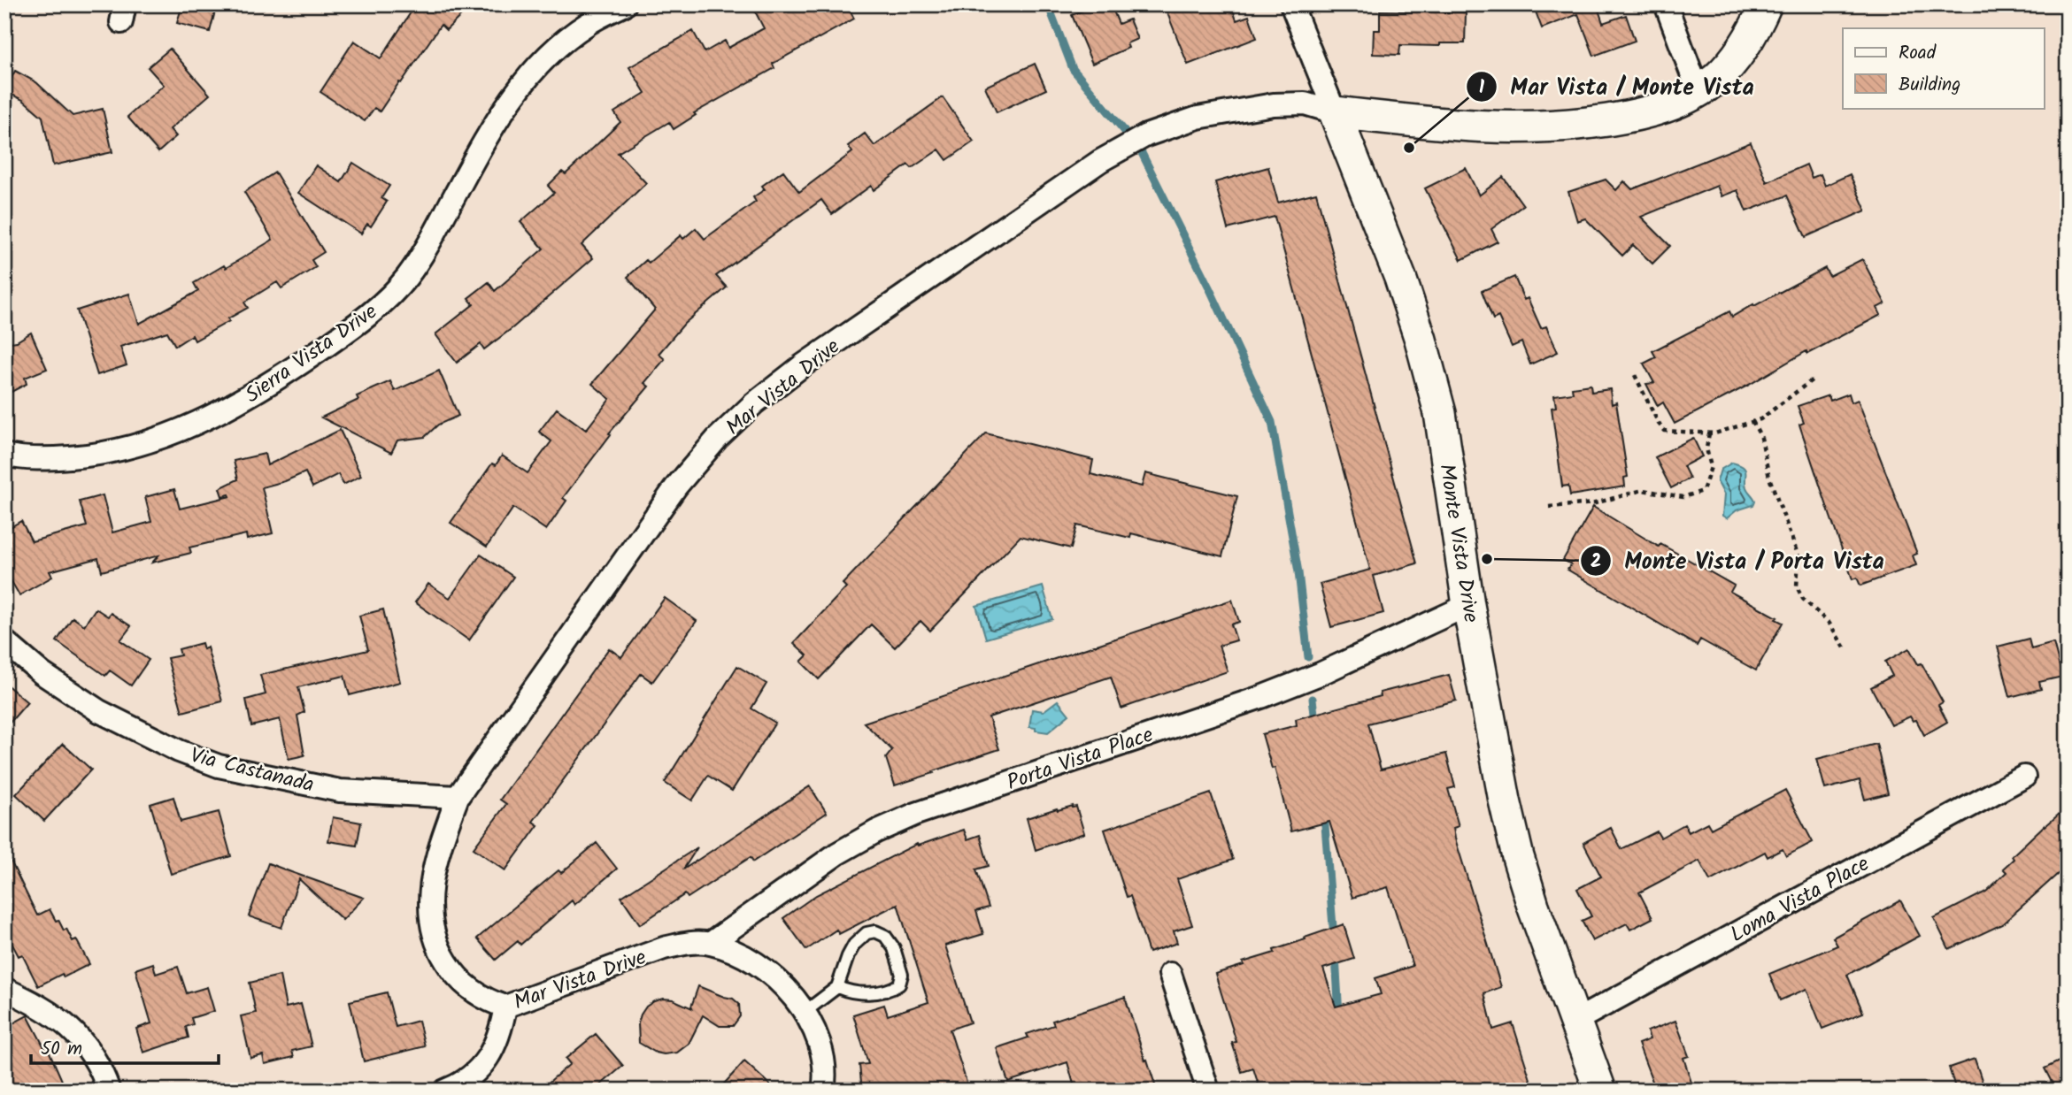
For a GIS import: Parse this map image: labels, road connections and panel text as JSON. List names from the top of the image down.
{
  "streets": {
    "street": [
      "Sierra Vista Drive",
      "Mar Vista Drive",
      "Monte Vista Drive",
      "Porta Vista Place",
      "Via Castanada",
      "Loma Vista Place"
    ]
  },
  "crossings": [
    ["Mar Vista Drive", "Monte Vista Drive"],
    ["Mar Vista Drive", "Porta Vista Place"],
    ["Mar Vista Drive", "Via Castanada"],
    ["Monte Vista Drive", "Porta Vista Place"],
    ["Monte Vista Drive", "Loma Vista Place"]
  ],
  "places": ["Mar Vista / Monte Vista", "Monte Vista / Porta Vista"],
  "legend": ["Road", "Building"],
  "scale_bar": "50 m"
}
